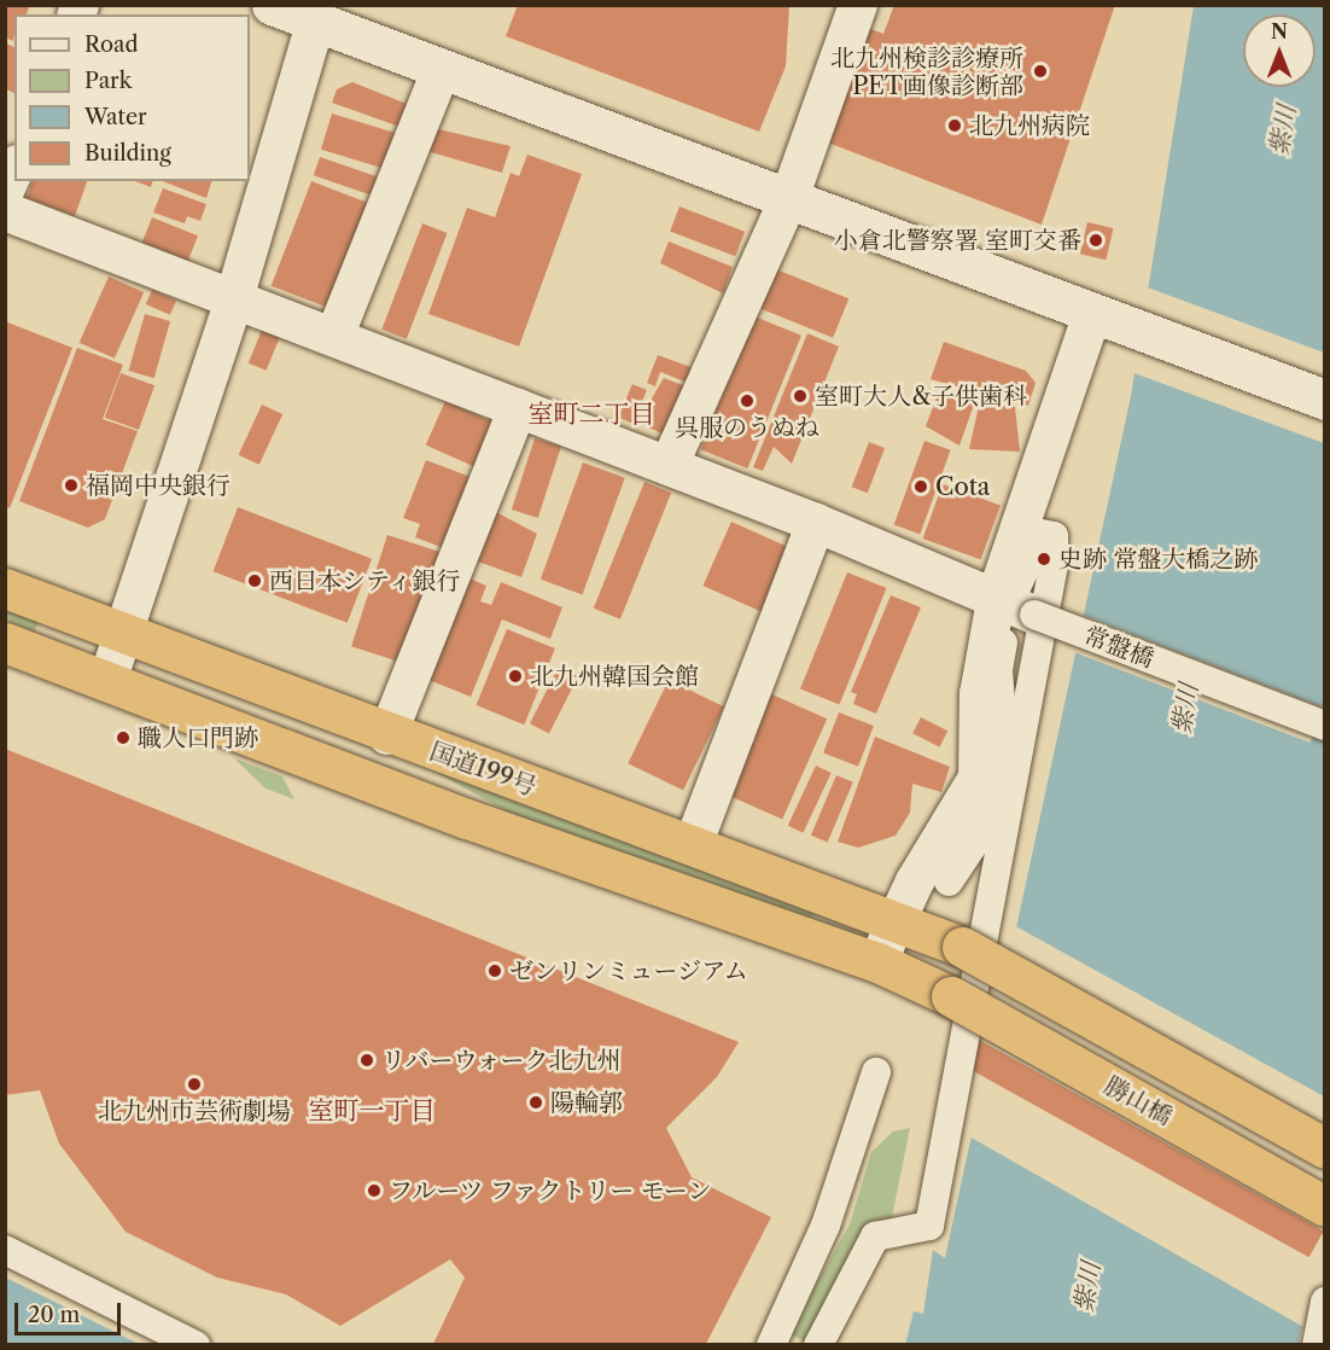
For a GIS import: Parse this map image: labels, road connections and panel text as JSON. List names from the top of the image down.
{
  "streets": {
    "highway": ["国道199号", "勝山橋"],
    "street": ["常盤橋"]
  },
  "districts": ["室町二丁目", "室町一丁目"],
  "water": ["紫川"],
  "places": [
    "北九州検診診療所 PET画像診断部",
    "北九州病院",
    "小倉北警察署 室町交番",
    "室町大人&子供歯科",
    "呉服のうぬね",
    "福岡中央銀行",
    "Cota",
    "史跡 常盤大橋之跡",
    "西日本シティ銀行",
    "北九州韓国会館",
    "職人口門跡",
    "ゼンリンミュージアム",
    "リバーウォーク北九州",
    "北九州市芸術劇場",
    "陽輪郭",
    "フルーツ ファクトリー モーン"
  ],
  "legend": [
    "Road",
    "Park",
    "Water",
    "Building"
  ],
  "scale_bar": "20 m",
  "north": "top"
}
